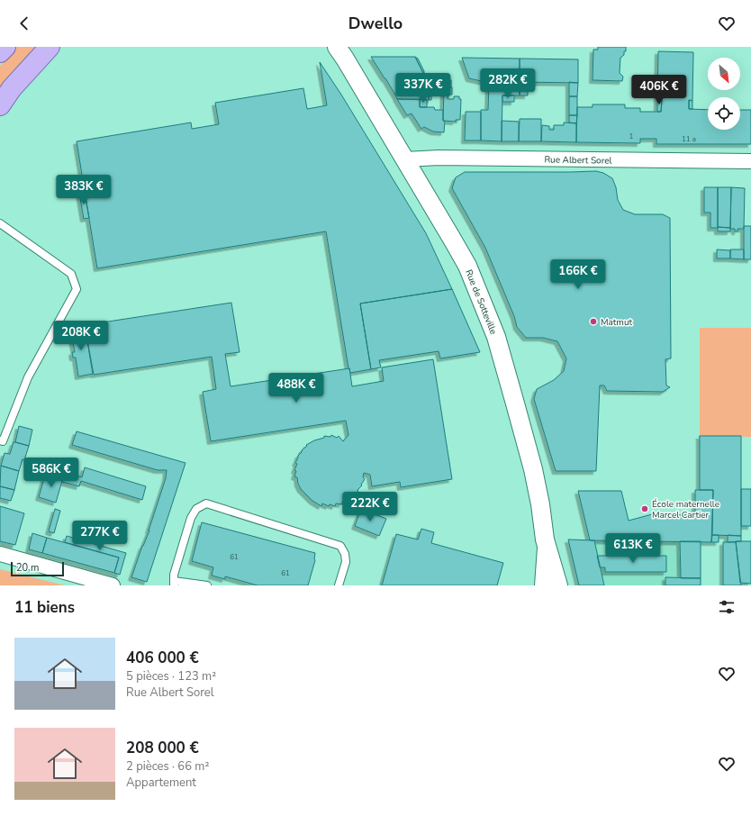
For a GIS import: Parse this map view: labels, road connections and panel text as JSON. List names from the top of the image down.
{
  "streets": {
    "street": ["Rue Albert Sorel", "Rue de Sotteville"]
  },
  "crossings": [
    ["Rue Albert Sorel", "Rue de Sotteville"]
  ],
  "places": ["Matmut", "École maternelle Marcel Cartier"],
  "house_numbers": [
    "1",
    "11 a",
    "61",
    "61"
  ],
  "scale_bar": "20 m",
  "north": "bottom right",
  "page": {
    "header": "Dwello",
    "price": [
      "282K €",
      "337K €",
      "406K €",
      "383K €",
      "166K €",
      "208K €",
      "488K €",
      "586K €",
      "222K €",
      "277K €",
      "613K €"
    ],
    "scale": "20 m",
    "heading": "11 biens",
    "list": [
      {
        "name": "406 000 €",
        "note": "5 pièces · 123 m² · Rue Albert Sorel"
      },
      {
        "name": "208 000 €",
        "note": "2 pièces · 66 m² · Appartement"
      }
    ]
  }
}
